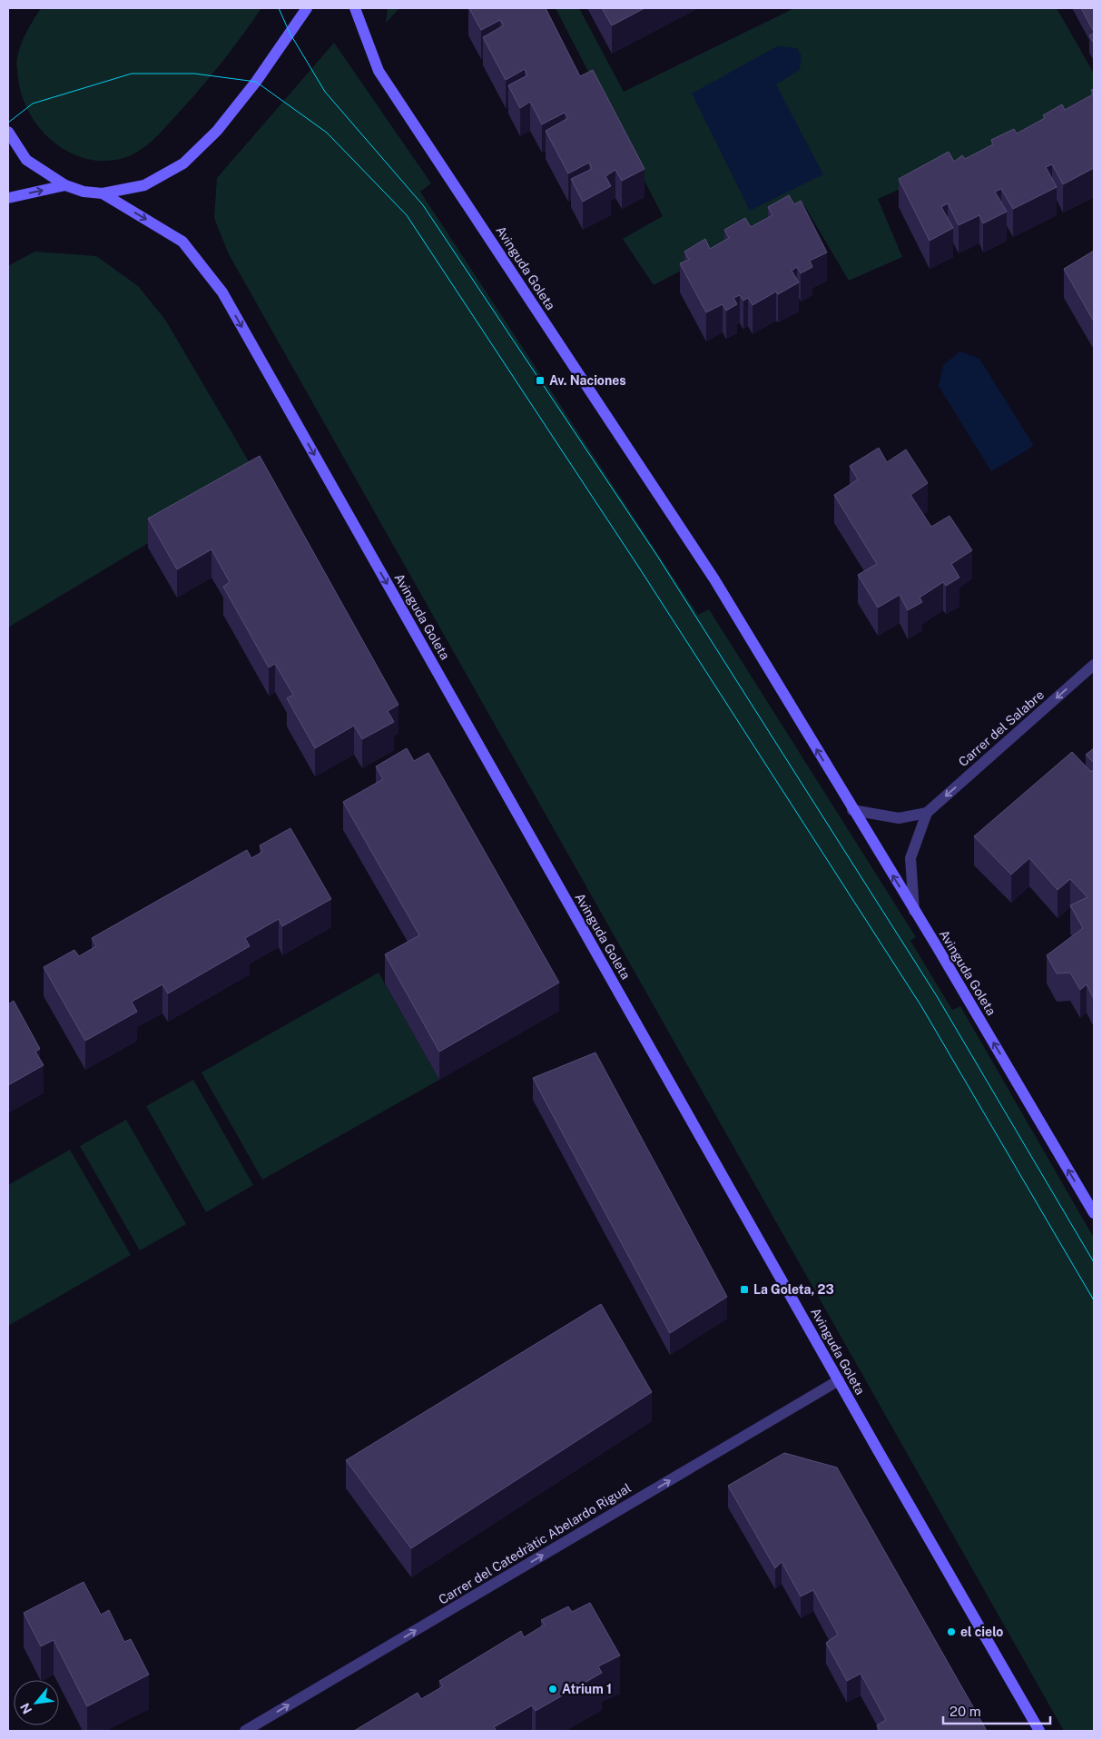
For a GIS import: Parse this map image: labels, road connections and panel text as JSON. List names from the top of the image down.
{
  "streets": {
    "main road": ["Avinguda Goleta"],
    "street": ["Carrer del Salabre", "Carrer del Catedràtic Abelardo Rigual"]
  },
  "crossings": [
    ["Avinguda Goleta", "Carrer del Salabre"],
    ["Avinguda Goleta", "Carrer del Catedràtic Abelardo Rigual"]
  ],
  "one_way": ["Carrer del Salabre", "Carrer del Catedràtic Abelardo Rigual"],
  "places": {
    "transit": ["Av. Naciones", "La Goleta, 23"],
    "other": ["el cielo", "Atrium 1"]
  },
  "scale_bar": "20 m",
  "north": "bottom left"
}
